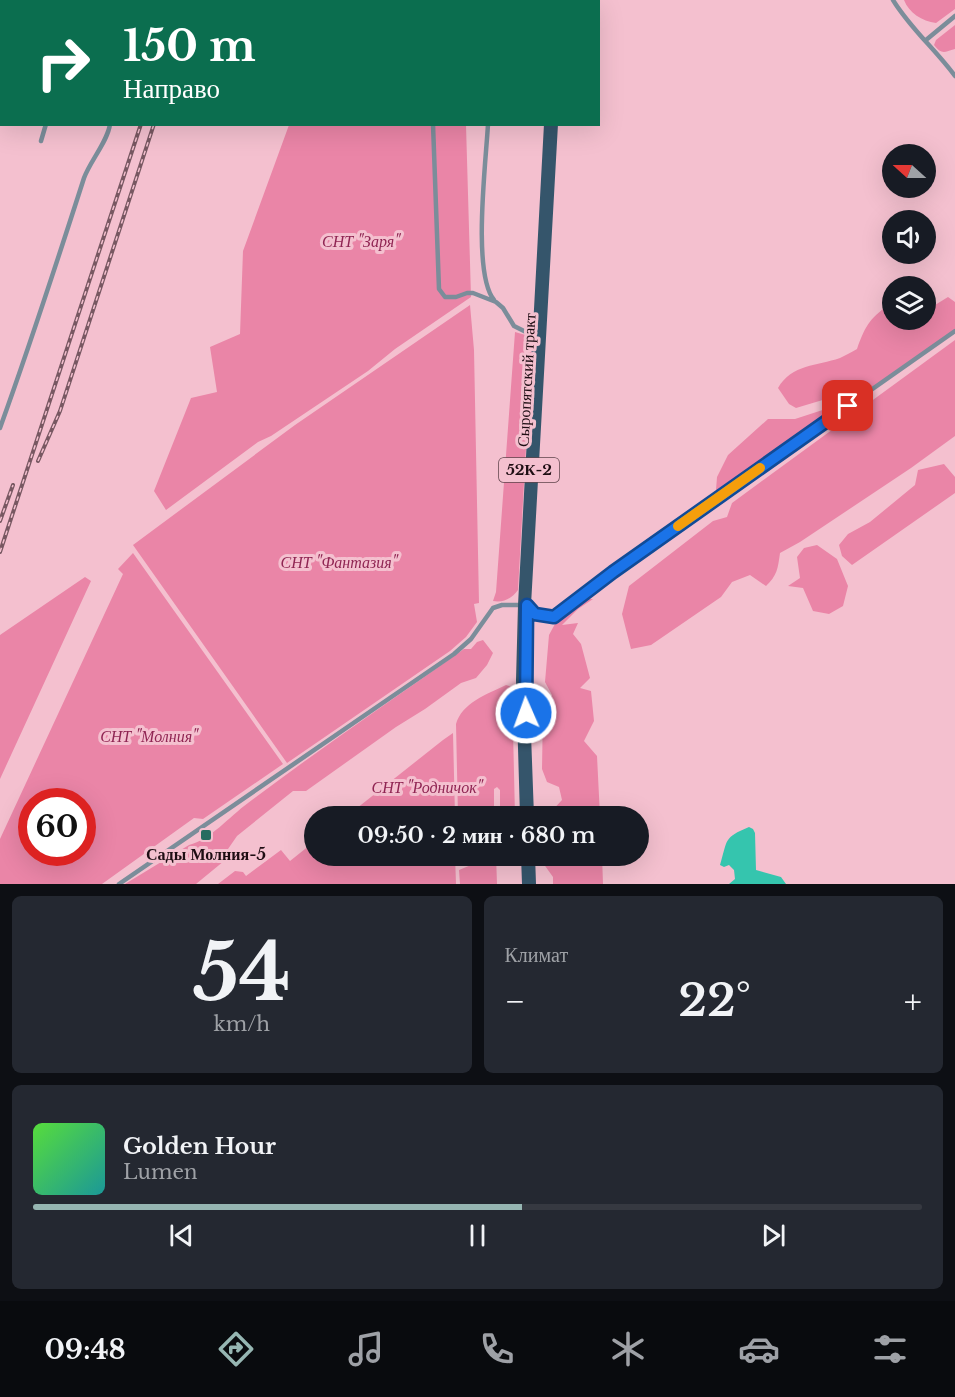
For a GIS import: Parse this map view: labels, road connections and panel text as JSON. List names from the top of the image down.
{
  "streets": {
    "main road": ["Сыропятский тракт", "52К-2"]
  },
  "parks": [
    "СНТ \"Заря\"",
    "СНТ \"Фантазия\"",
    "СНТ \"Молния\"",
    "СНТ \"Родничок\""
  ],
  "places": {
    "transit": ["Сады Молния-5"]
  },
  "north": "left",
  "page": {
    "turn": ["150 m", "Направо"],
    "limit": "60",
    "trip": "09:50 · 2 мин · 680 m",
    "tile": [
      ["54", "km/h"],
      "Климат"
    ],
    "heat": ["−", "22°", "+"],
    "song": ["Golden Hour", "Lumen"],
    "tabs": "09:48"
  }
}
